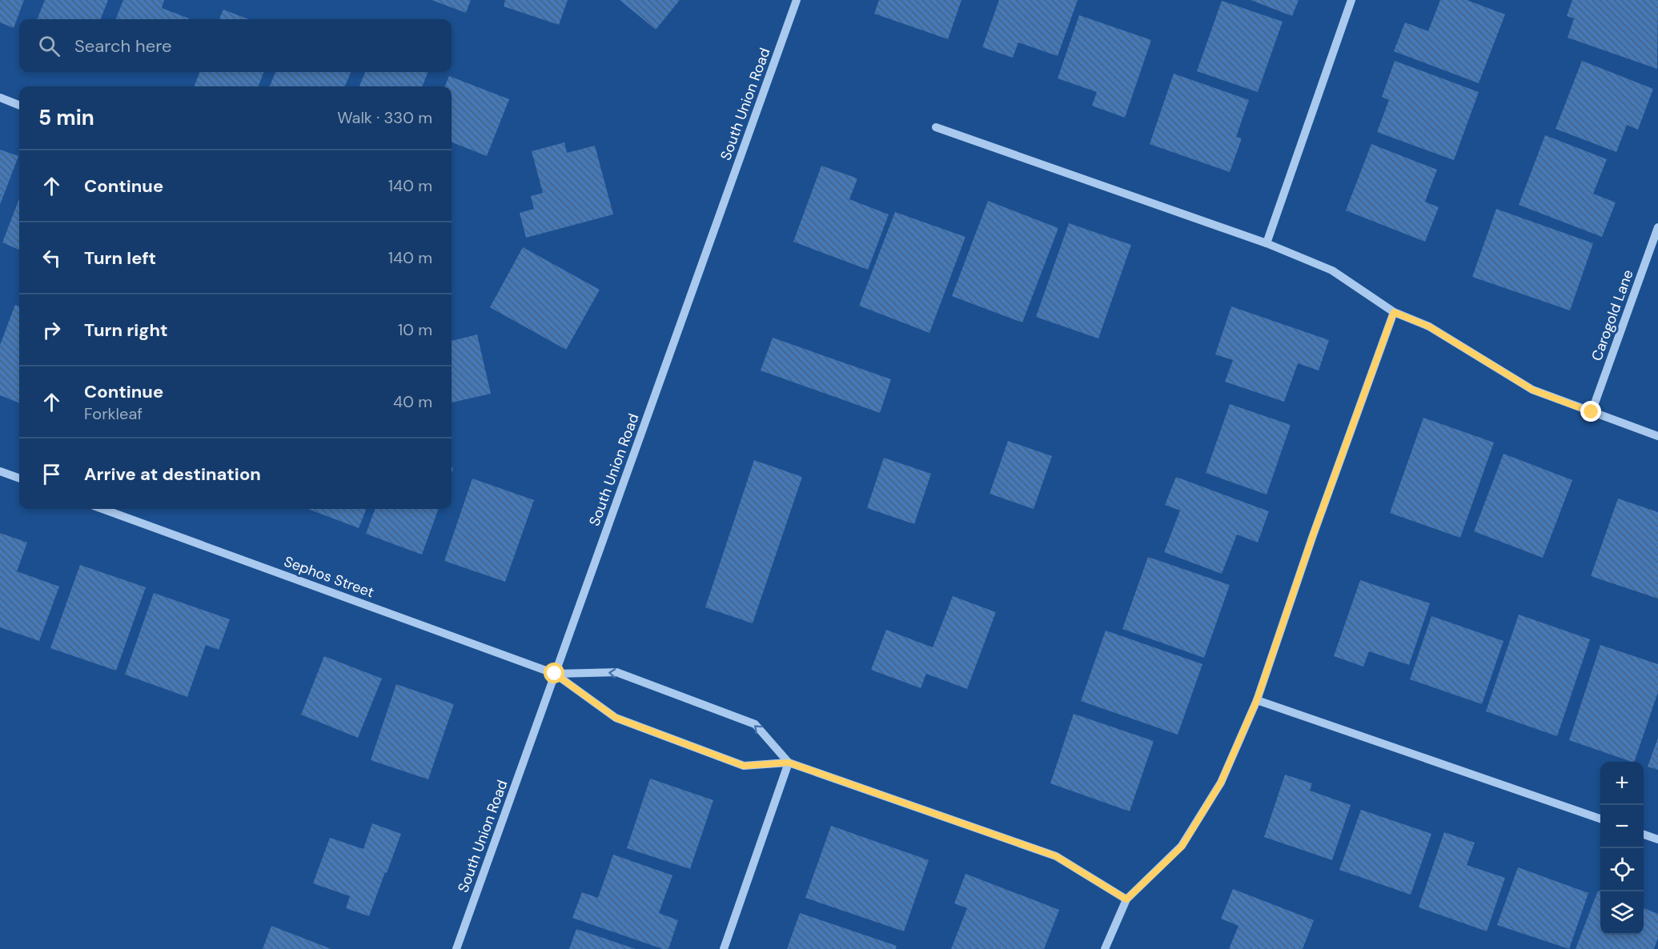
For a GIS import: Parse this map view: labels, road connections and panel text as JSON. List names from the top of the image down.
{
  "streets": {
    "street": ["South Union Road", "Carogold Lane", "Sephos Street"]
  },
  "crossings": [
    ["South Union Road", "Sephos Street"]
  ],
  "page": {
    "search": "Search here",
    "heading": ["5 min", "Walk · 330 m"],
    "list": [
      ["Continue", "140 m"],
      ["Turn left", "140 m"],
      ["Turn right", "10 m"],
      ["Continue", "Forkleaf", "40 m"],
      "Arrive at destination"
    ],
    "map_buttons": ["+", "−"]
  }
}
